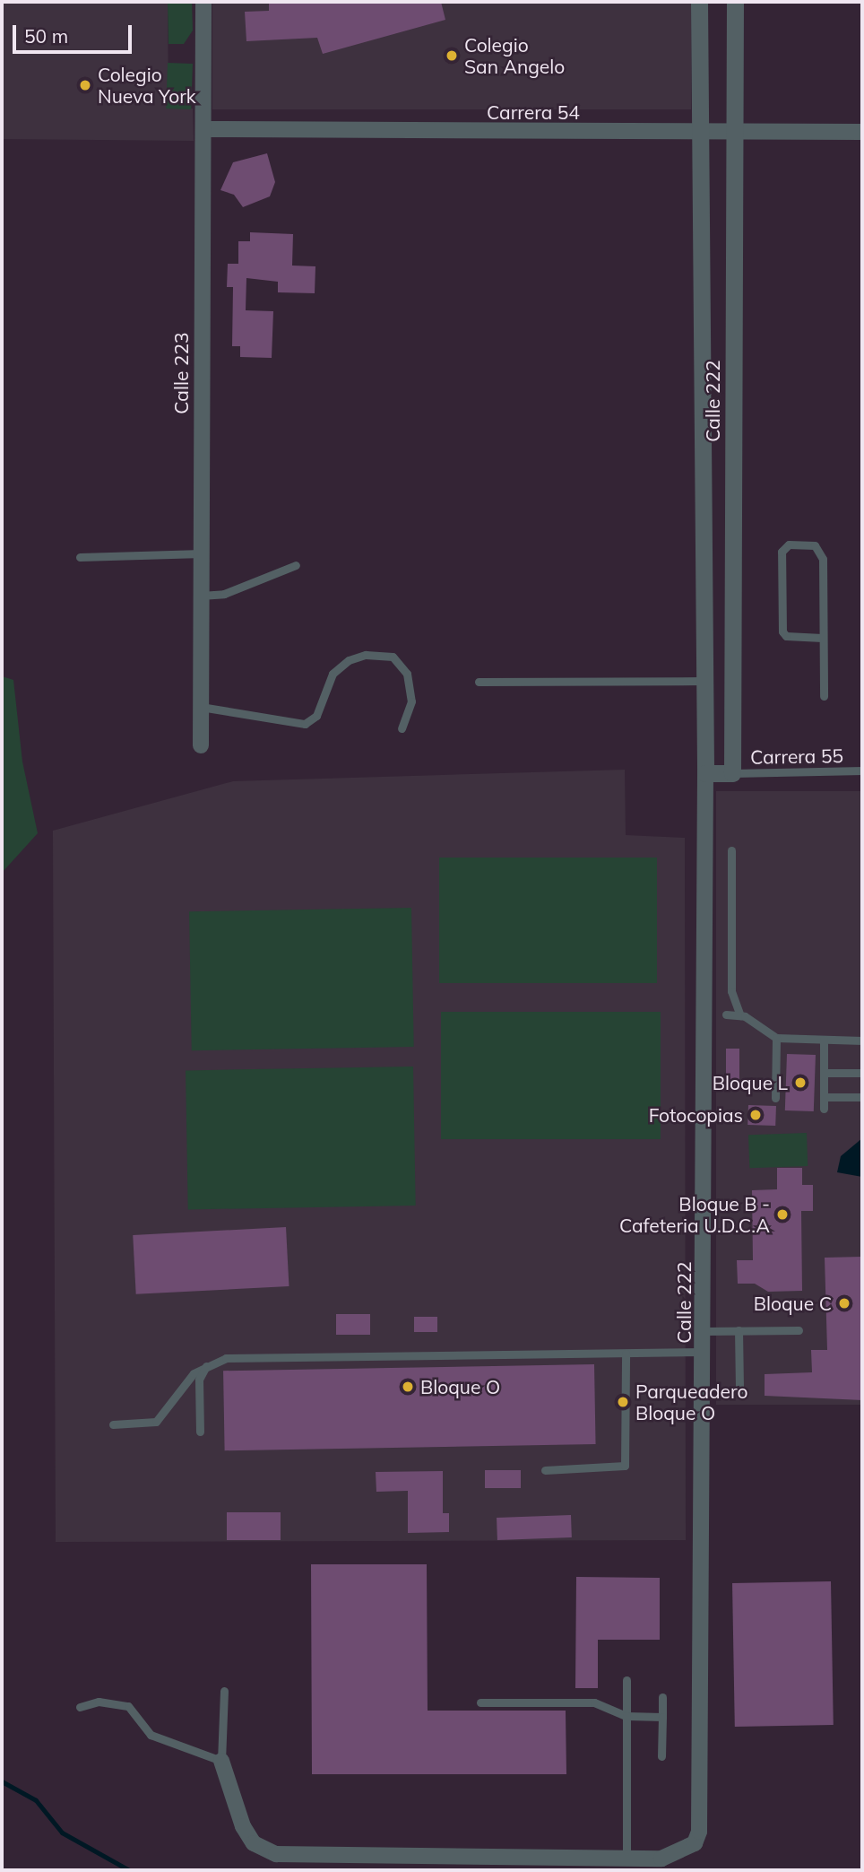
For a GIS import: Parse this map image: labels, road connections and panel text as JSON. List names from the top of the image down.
{
  "streets": {
    "street": ["Carrera 54", "Calle 223", "Calle 222"],
    "lane": ["Carrera 55"]
  },
  "crossings": [
    ["Carrera 54", "Calle 223"],
    ["Carrera 54", "Calle 222"],
    ["Calle 222", "Carrera 55"]
  ],
  "places": [
    "Colegio San Angelo",
    "Colegio Nueva York",
    "Bloque L",
    "Fotocopias",
    "Bloque B - Cafeteria U.D.C.A",
    "Bloque C",
    "Bloque O",
    "Parqueadero Bloque O"
  ],
  "scale_bar": "50 m"
}
